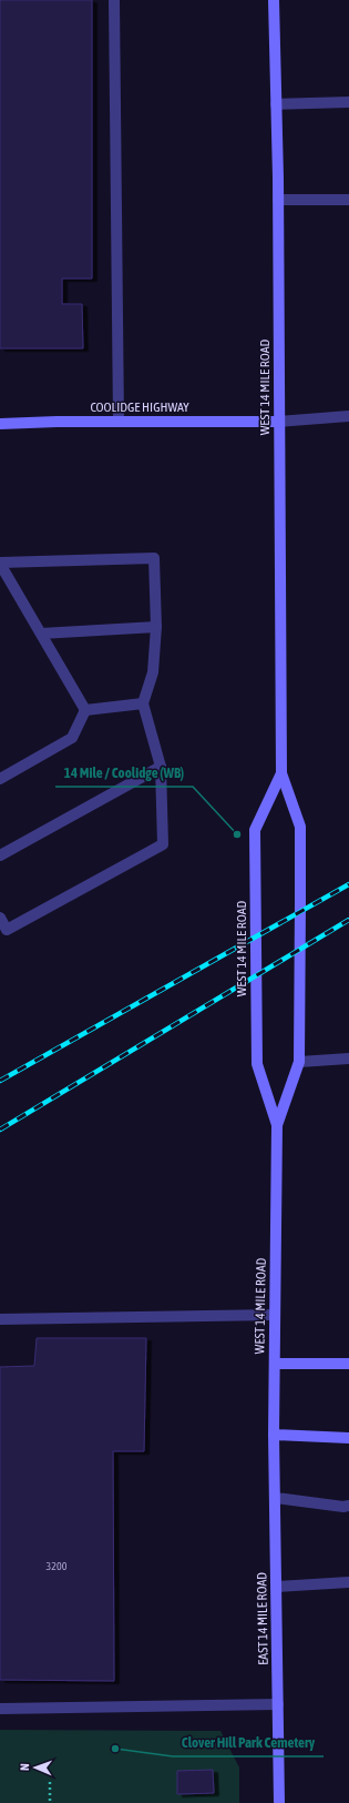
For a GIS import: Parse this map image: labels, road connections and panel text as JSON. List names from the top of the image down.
{
  "streets": {
    "main road": ["WEST 14 MILE ROAD", "COOLIDGE HIGHWAY", "EAST 14 MILE ROAD"]
  },
  "crossings": [
    ["WEST 14 MILE ROAD", "COOLIDGE HIGHWAY"],
    ["WEST 14 MILE ROAD", "EAST 14 MILE ROAD"]
  ],
  "places": ["14 Mile / Coolidge (WB)", "Clover Hill Park Cemetery"],
  "house_numbers": ["3200"],
  "north": "left"
}
